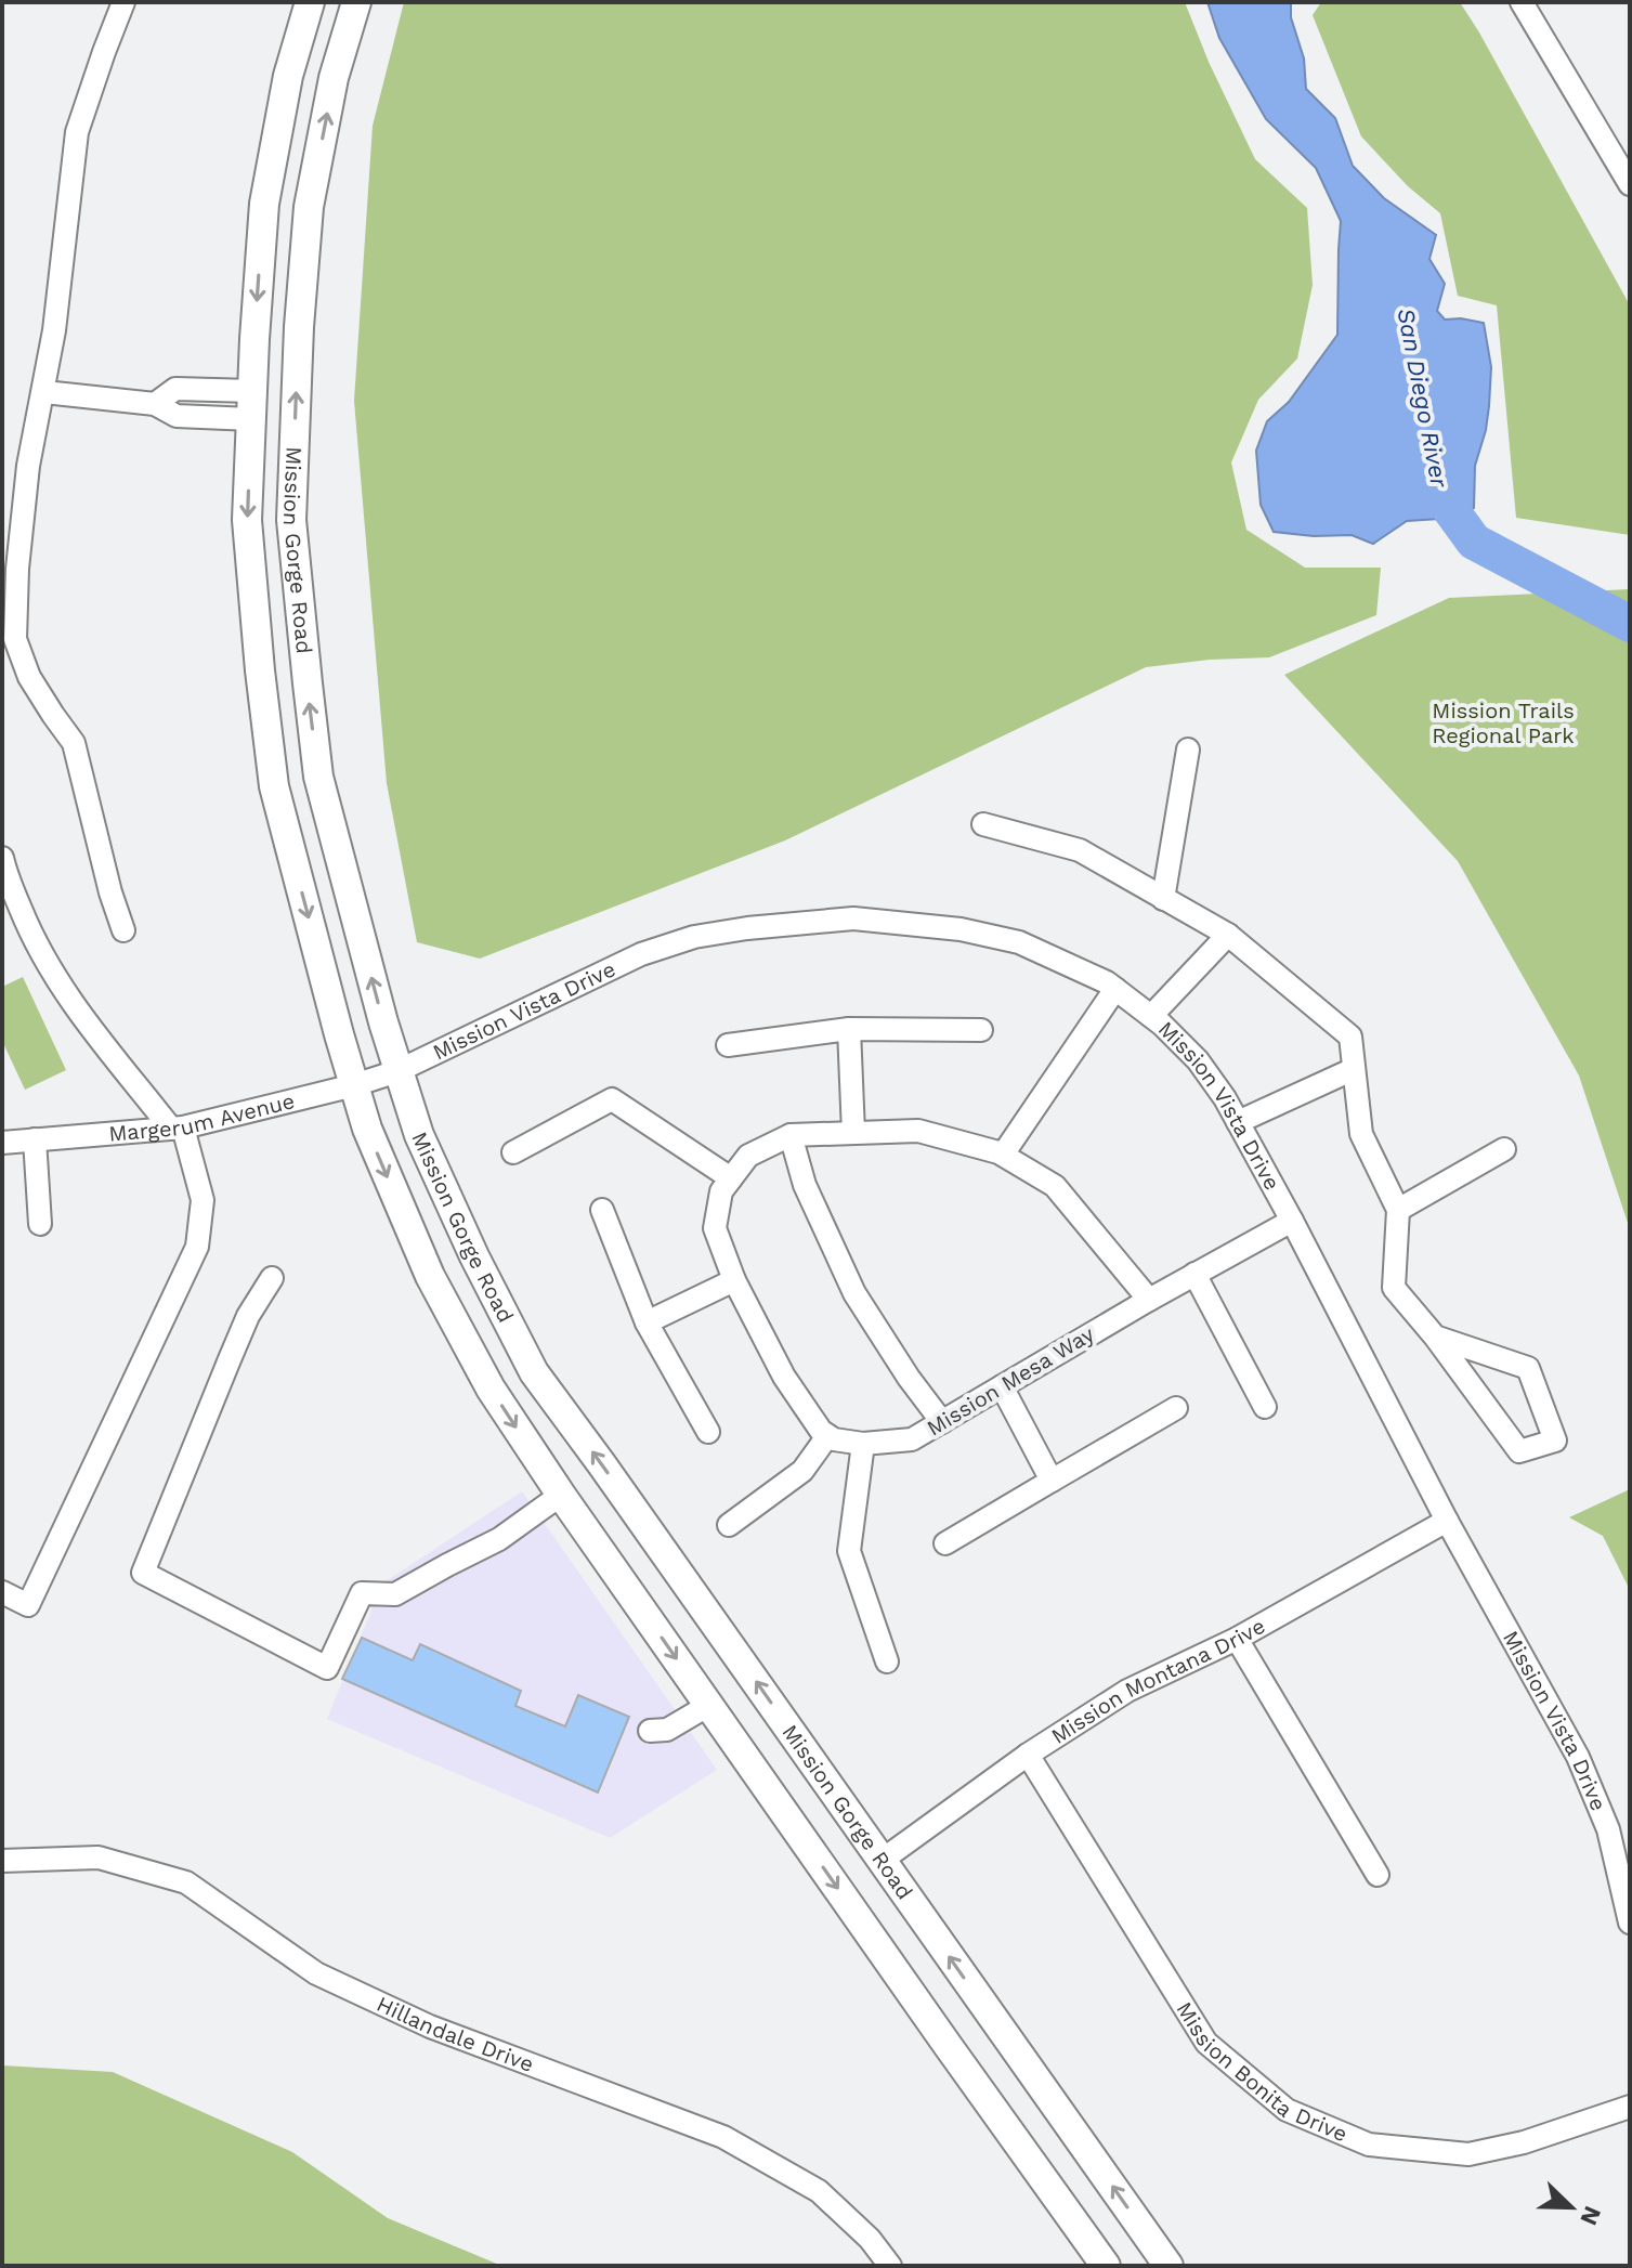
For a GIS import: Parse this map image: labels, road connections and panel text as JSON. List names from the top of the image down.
{
  "streets": {
    "main road": ["Mission Gorge Road"],
    "street": [
      "Mission Vista Drive",
      "Margerum Avenue",
      "Mission Mesa Way",
      "Mission Montana Drive",
      "Hillandale Drive",
      "Mission Bonita Drive"
    ]
  },
  "crossings": [
    ["Mission Gorge Road", "Mission Vista Drive"],
    ["Mission Gorge Road", "Margerum Avenue"],
    ["Mission Gorge Road", "Mission Montana Drive"],
    ["Mission Vista Drive", "Margerum Avenue"],
    ["Mission Vista Drive", "Mission Mesa Way"],
    ["Mission Vista Drive", "Mission Montana Drive"],
    ["Mission Montana Drive", "Mission Bonita Drive"]
  ],
  "water": ["San Diego River"],
  "parks": ["Mission Trails Regional Park"],
  "north": "bottom right"
}
